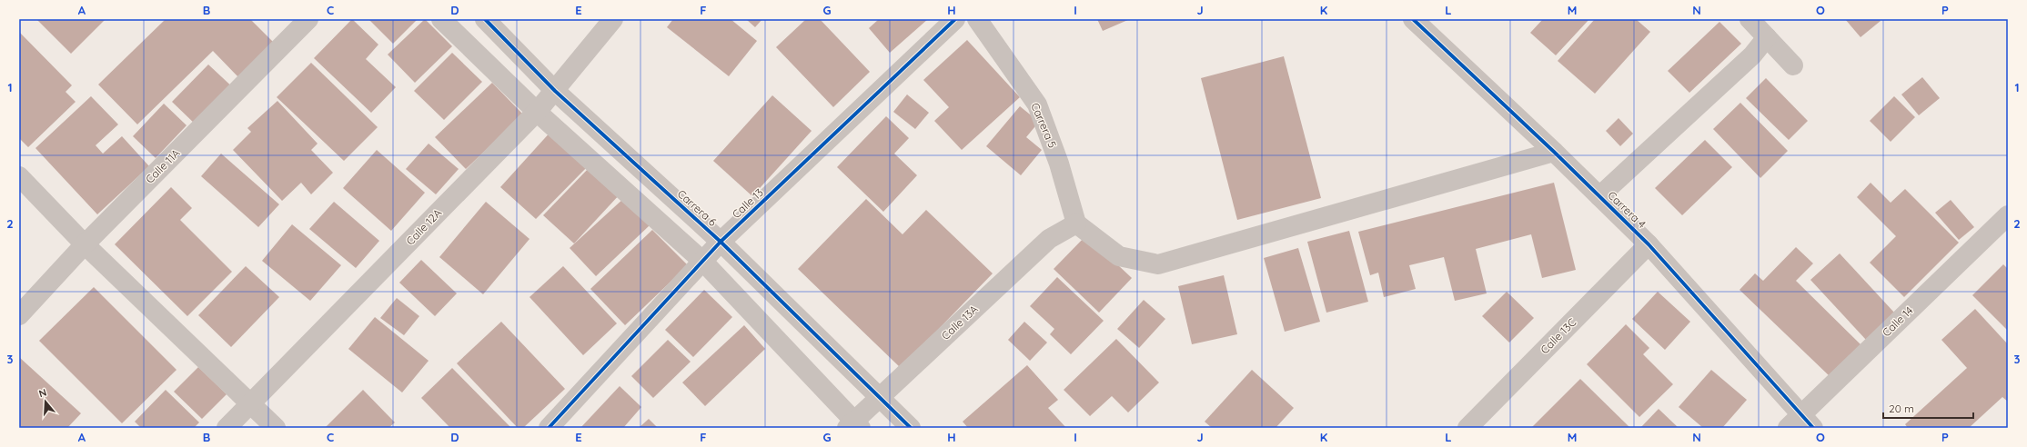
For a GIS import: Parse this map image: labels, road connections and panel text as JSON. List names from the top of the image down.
{
  "streets": {
    "street": [
      "Carrera 5",
      "Calle 11A",
      "Calle 13",
      "Carrera 6",
      "Carrera 4",
      "Calle 12A",
      "Calle 14",
      "Calle 13A",
      "Calle 13C"
    ]
  },
  "crossings": [
    ["Carrera 5", "Calle 13A"],
    ["Calle 13", "Carrera 6"],
    ["Carrera 6", "Calle 12A"],
    ["Carrera 6", "Calle 13A"],
    ["Carrera 4", "Calle 14"],
    ["Carrera 4", "Calle 13C"]
  ],
  "scale_bar": "20 m",
  "north": "top",
  "grid": {
    "columns": [
      "A",
      "B",
      "C",
      "D",
      "E",
      "F",
      "G",
      "H",
      "I",
      "J",
      "K",
      "L",
      "M",
      "N",
      "O",
      "P"
    ],
    "rows": ["1", "2", "3"]
  }
}
